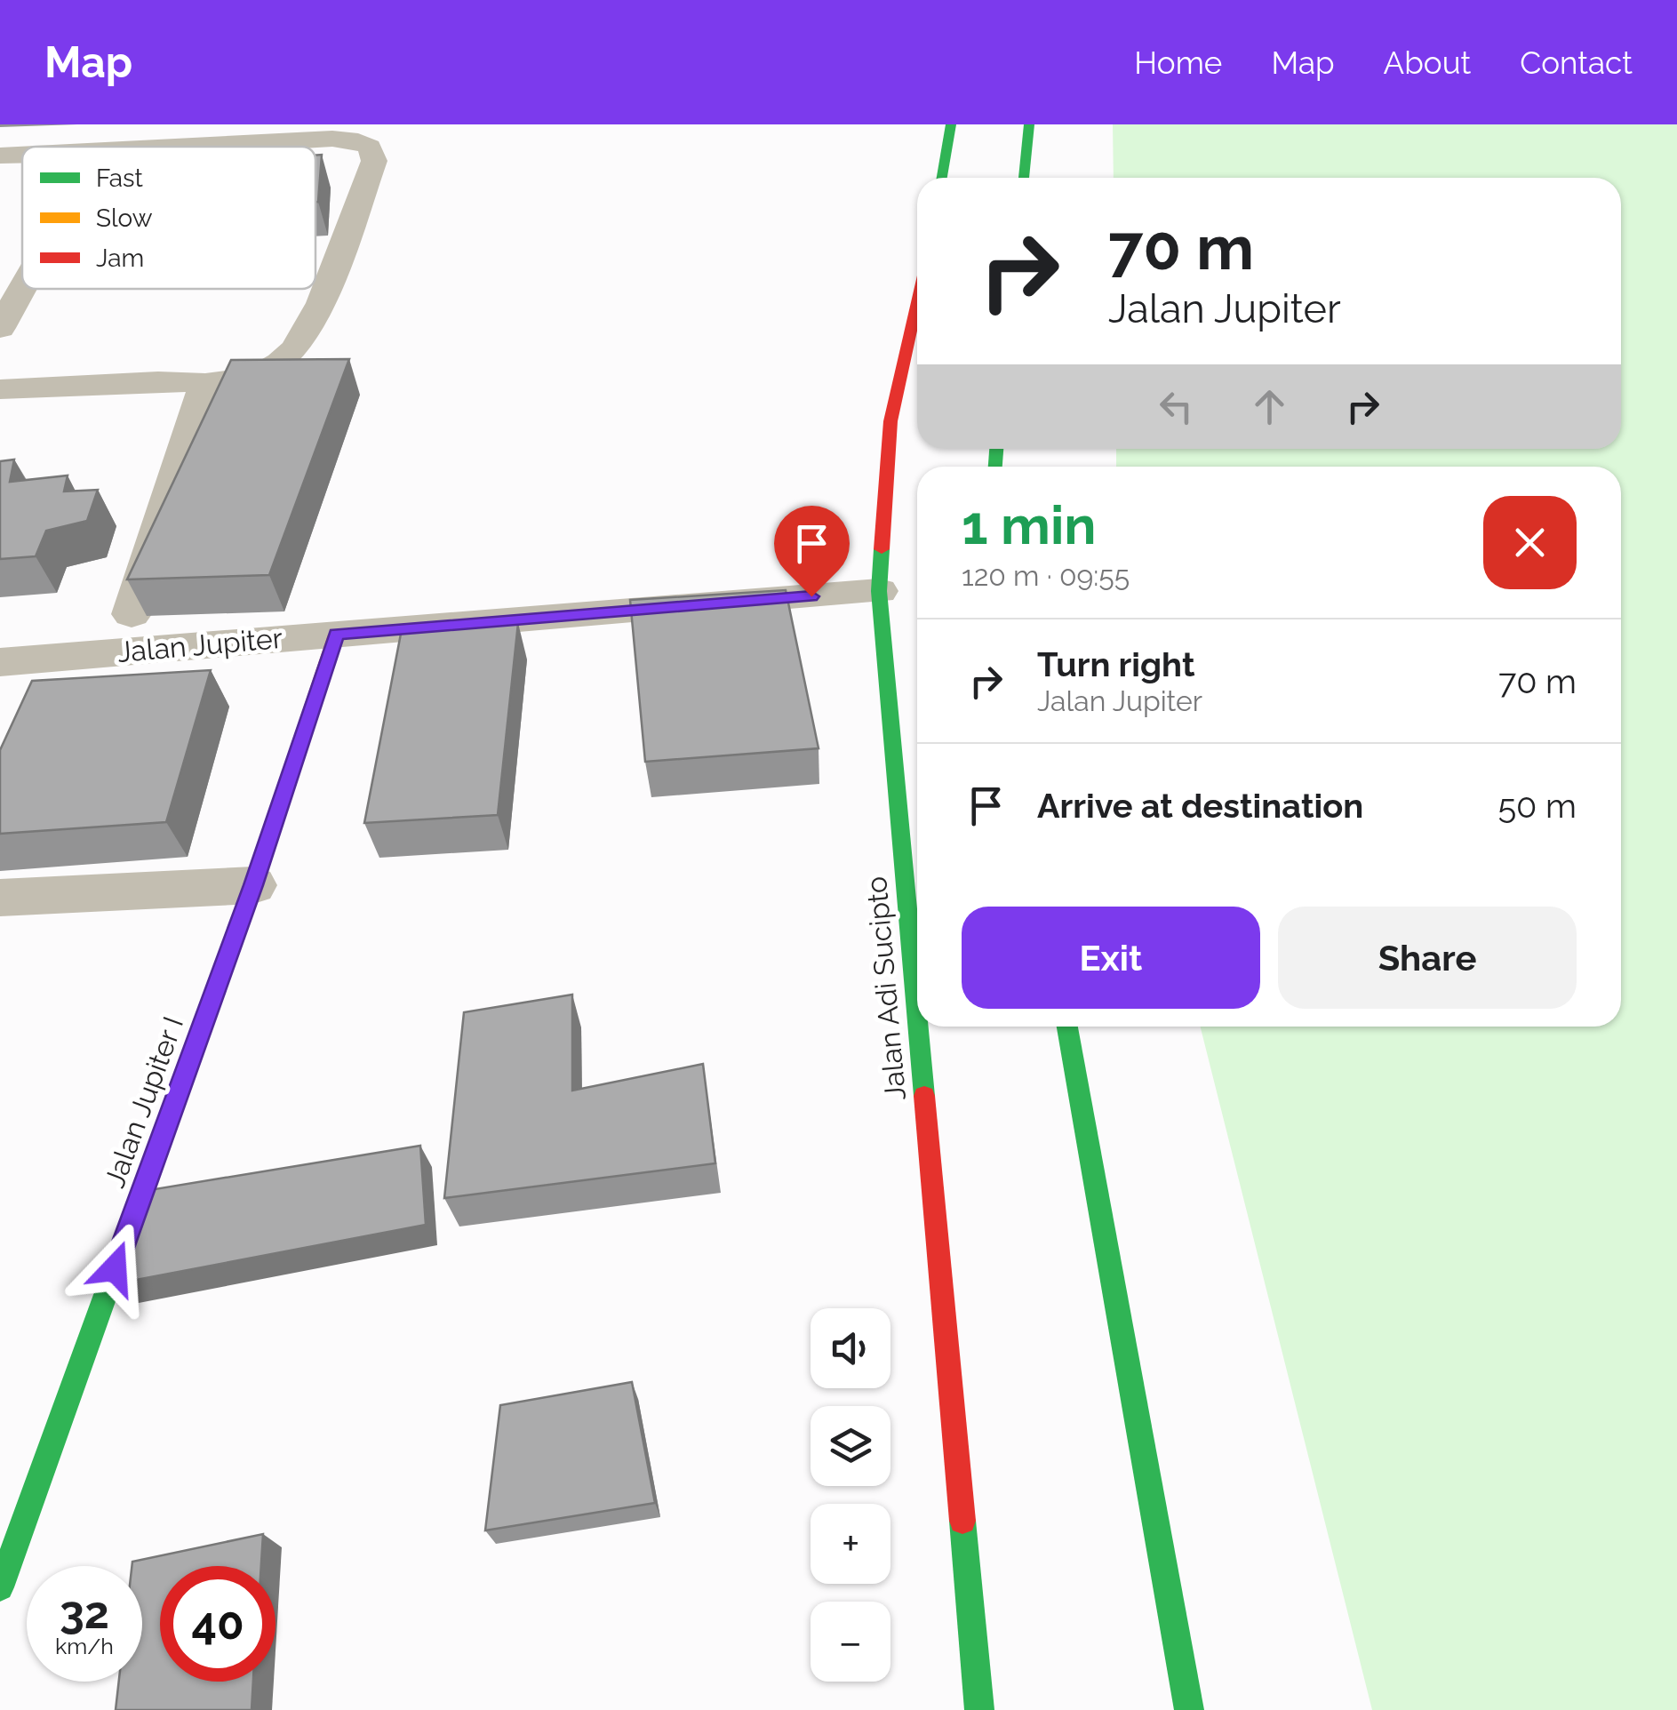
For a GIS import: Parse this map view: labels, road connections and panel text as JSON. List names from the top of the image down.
{
  "streets": {
    "main road": ["Jalan Adi Sucipto", "Jalan Jupiter I"],
    "street": ["Jalan Jupiter"]
  },
  "crossings": [
    ["Jalan Jupiter", "Jalan Adi Sucipto"],
    ["Jalan Jupiter", "Jalan Jupiter I"]
  ],
  "legend": ["Fast", "Slow", "Jam"],
  "page": {
    "header": "Map",
    "nav": [
      "Home",
      "Map",
      "About",
      "Contact"
    ],
    "turn": ["70 m", "Jalan Jupiter"],
    "heading": ["1 min", "120 m · 09:55"],
    "list": [
      {
        "name": "Turn right",
        "note": "Jalan Jupiter",
        "value": "70 m"
      },
      {
        "name": "Arrive at destination",
        "value": "50 m"
      }
    ],
    "buttons": ["Exit", "Share"],
    "map_buttons": ["+", "−"],
    "speed": "32 km/h",
    "limit": "40"
  }
}
